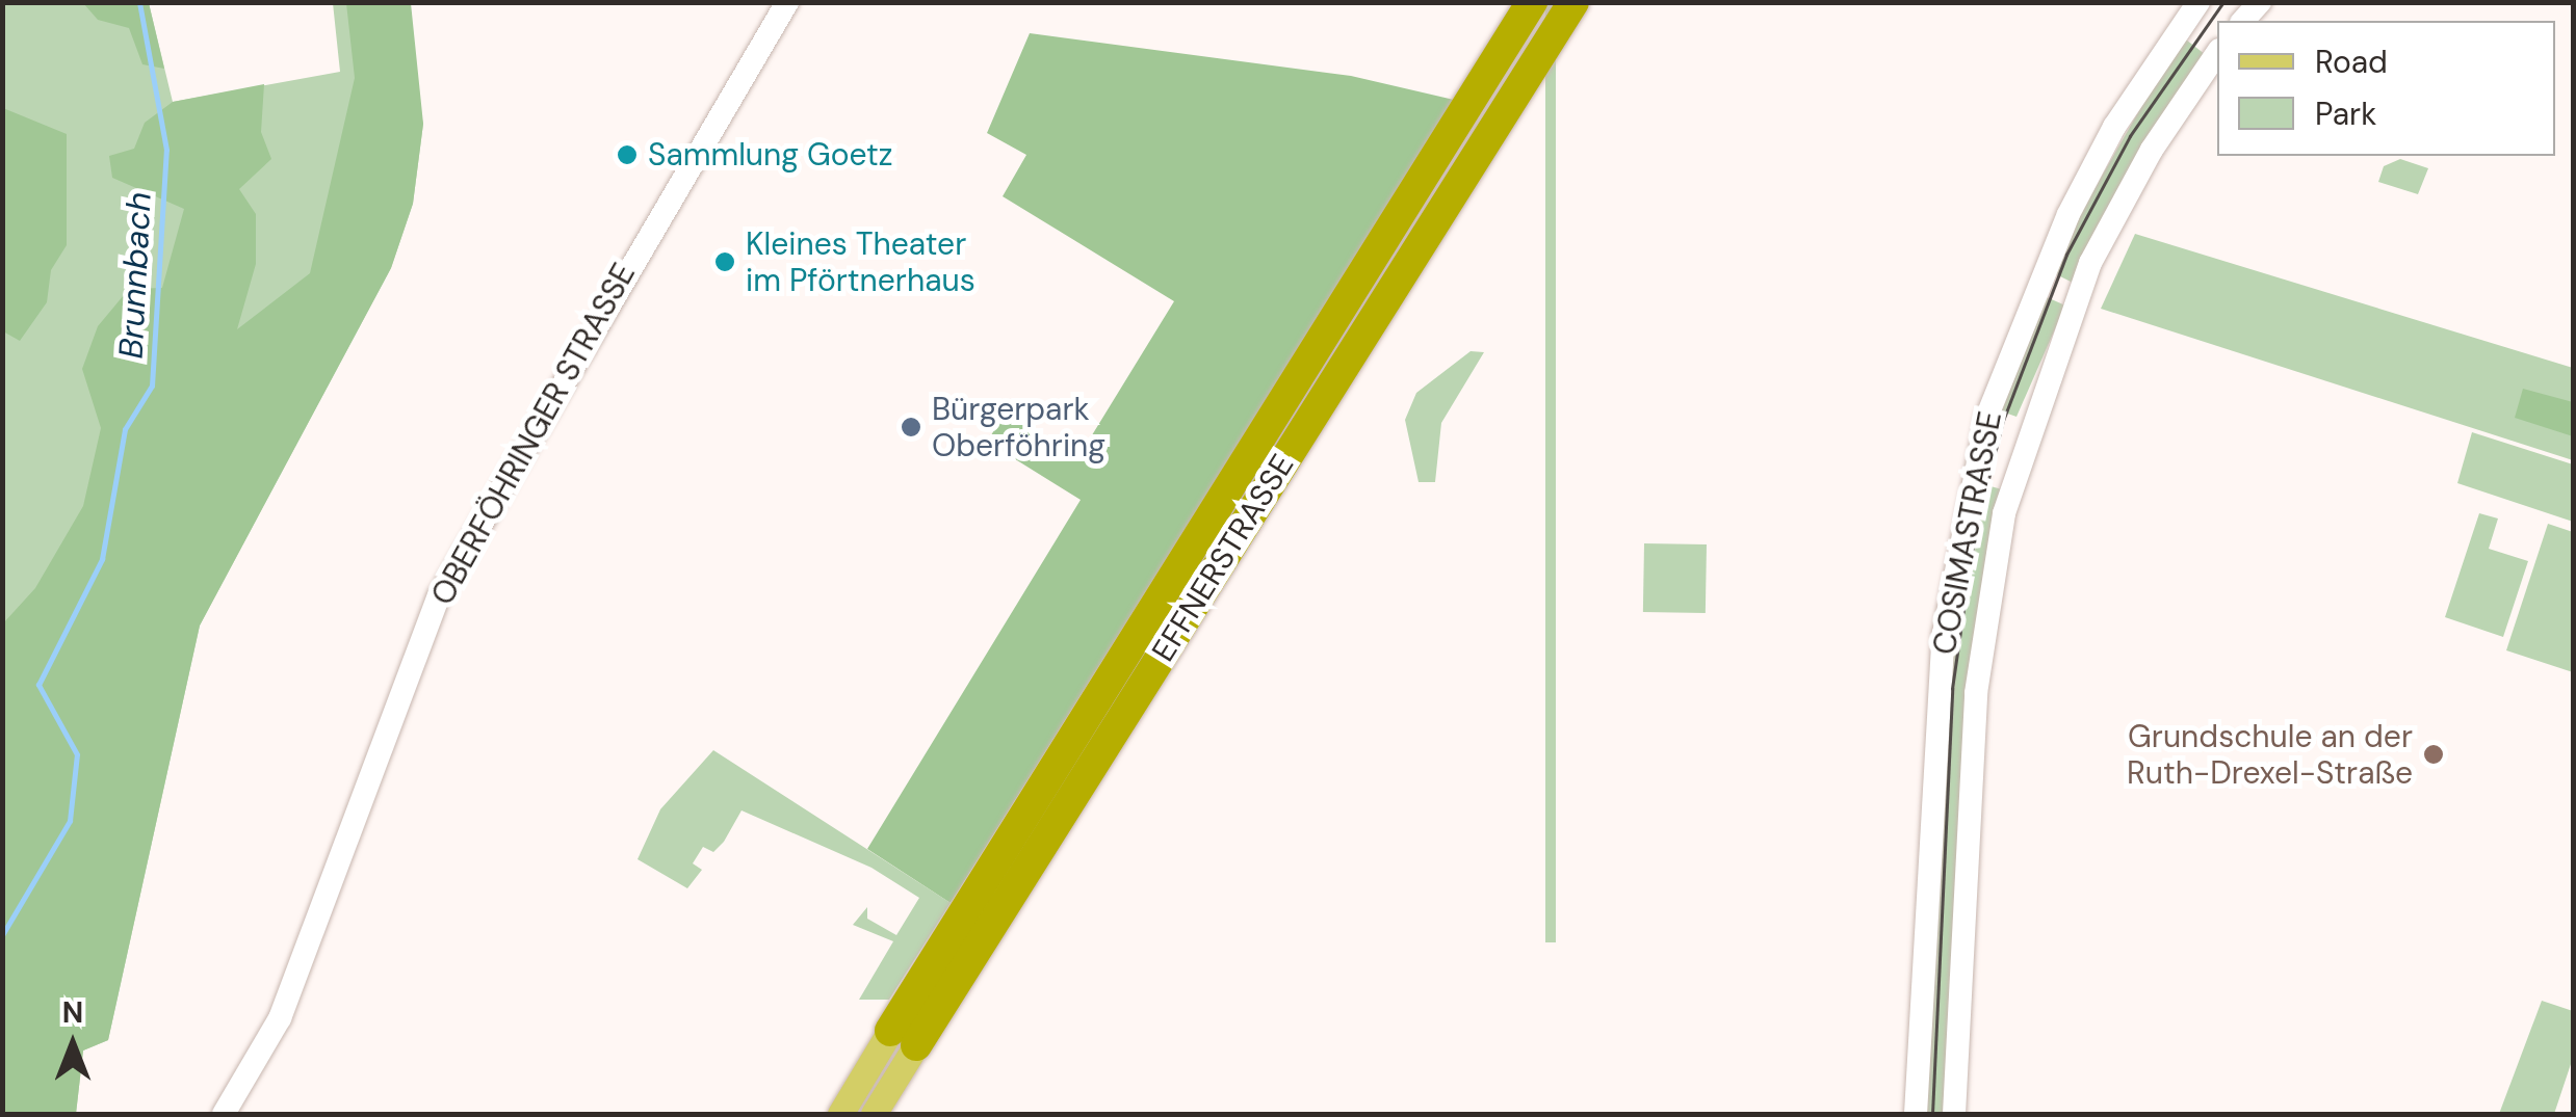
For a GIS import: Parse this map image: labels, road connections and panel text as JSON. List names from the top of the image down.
{
  "streets": {
    "highway": ["EFFNERSTRASSE"],
    "main road": ["OBERFÖHRINGER STRASSE", "COSIMASTRASSE"]
  },
  "water": ["Brunnbach"],
  "places": [
    "Sammlung Goetz",
    "Kleines Theater im Pförtnerhaus",
    "Bürgerpark Oberföhring",
    "Grundschule an der Ruth-Drexel-Straße"
  ],
  "legend": ["Road", "Park"],
  "north": "top"
}
